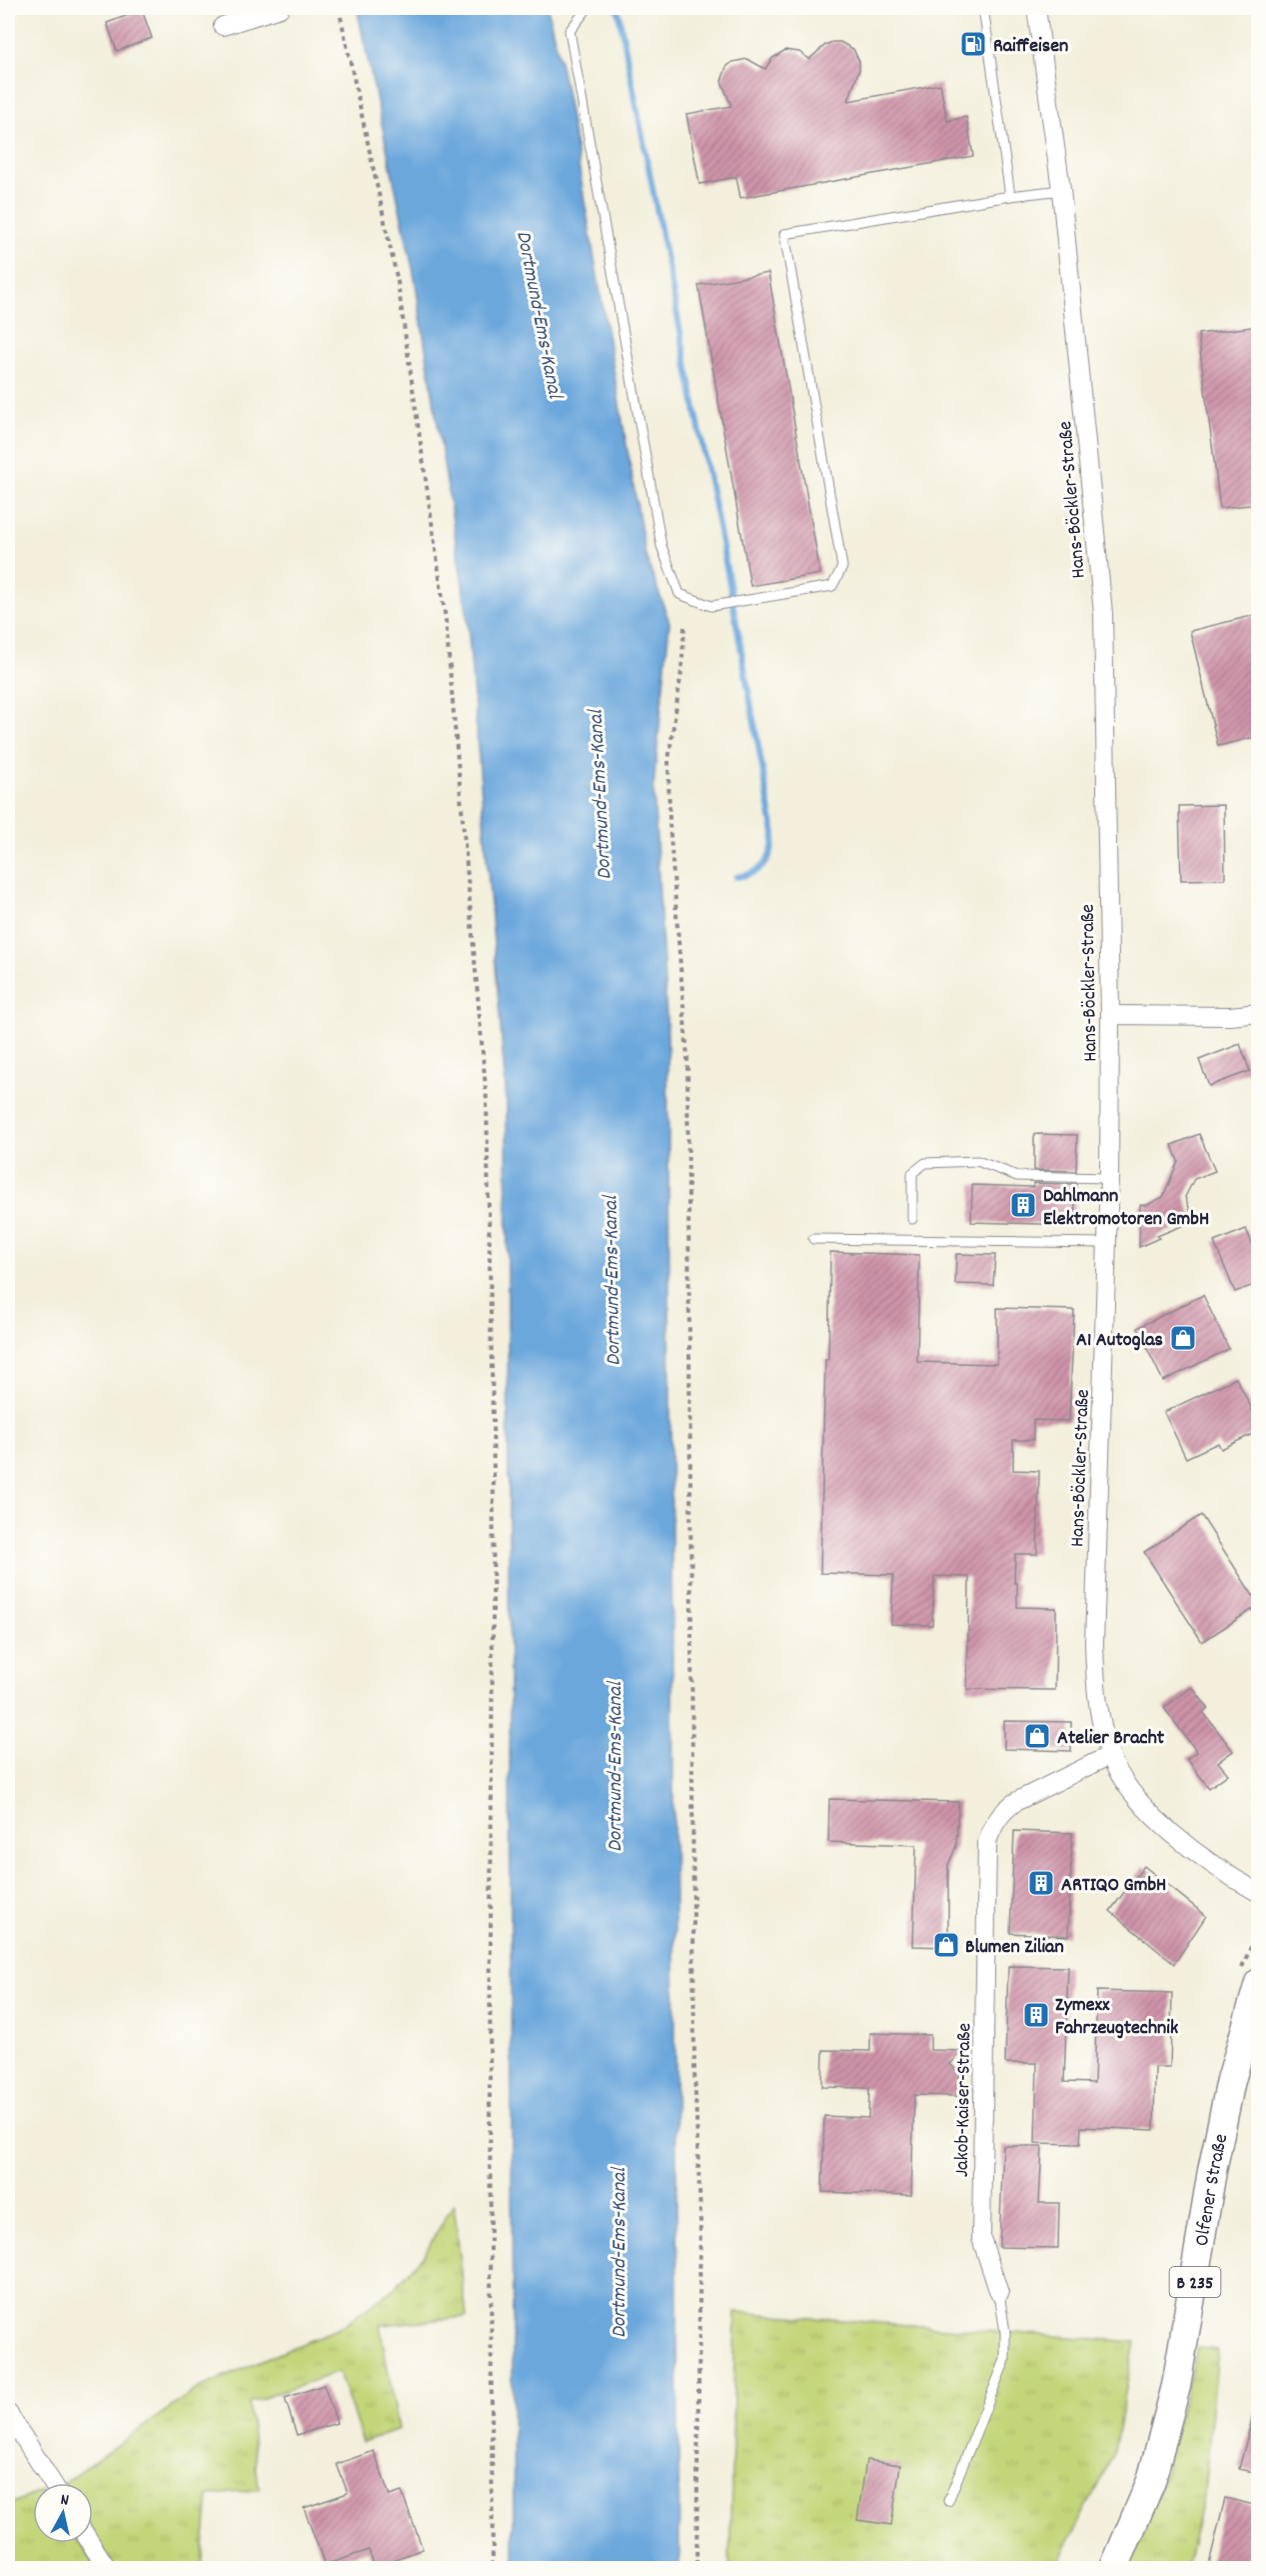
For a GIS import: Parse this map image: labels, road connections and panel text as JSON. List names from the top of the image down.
{
  "streets": {
    "main road": ["Olfener Straße", "B 235"],
    "street": ["Hans-Böckler-Straße", "Jakob-Kaiser-Straße"]
  },
  "crossings": [
    ["Hans-Böckler-Straße", "Jakob-Kaiser-Straße"]
  ],
  "water": ["Dortmund-Ems-Kanal"],
  "places": {
    "fuel station": ["Raiffeisen"],
    "building": ["Dahlmann Elektromotoren GmbH", "ARTIQO GmbH", "Zymexx Fahrzeugtechnik"],
    "shop": ["A1 Autoglas", "Atelier Bracht", "Blumen Zilian"]
  },
  "north": "top"
}
